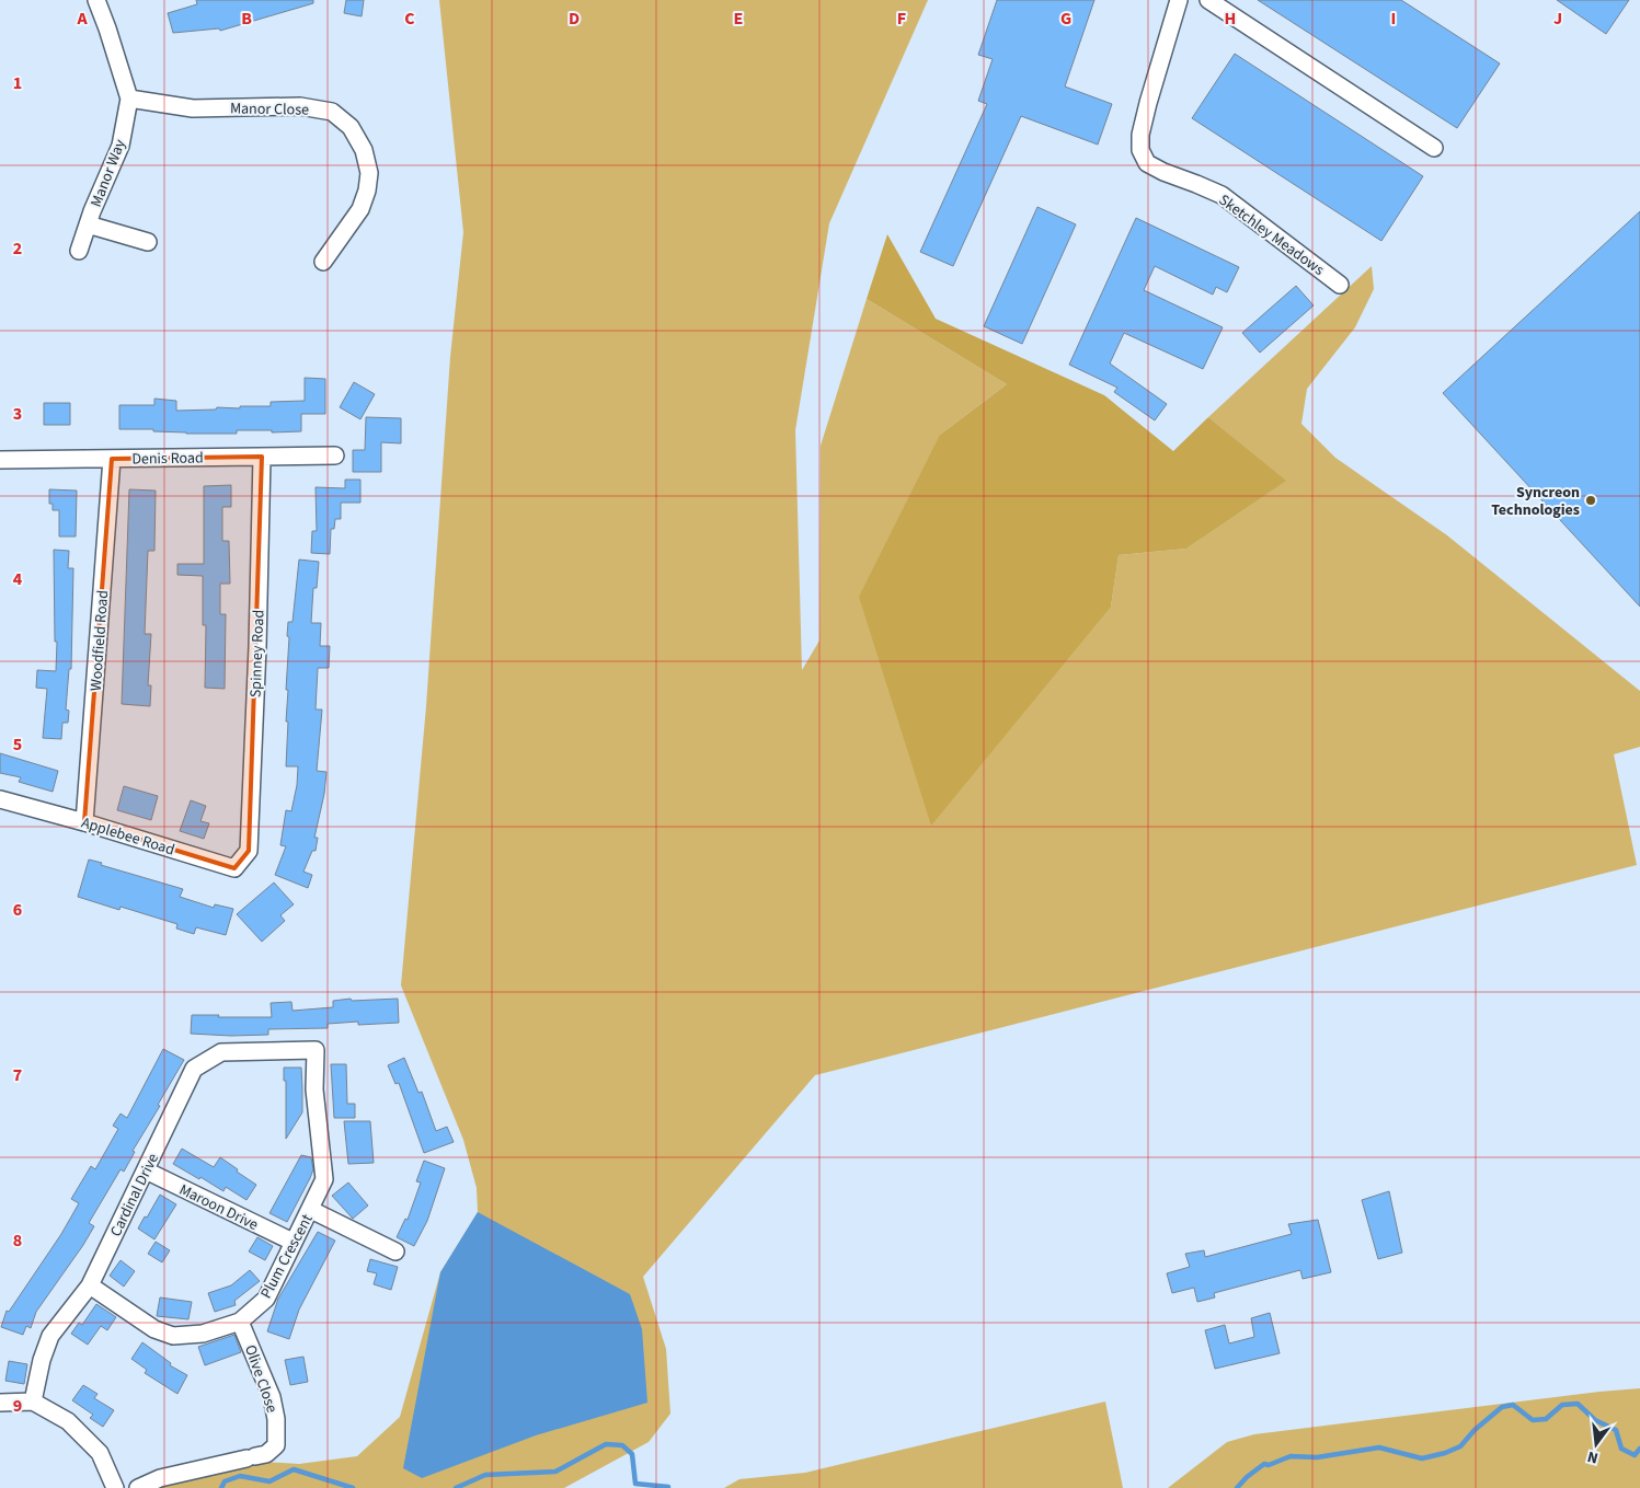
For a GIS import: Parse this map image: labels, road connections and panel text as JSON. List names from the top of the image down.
{
  "streets": {
    "street": [
      "Manor Close",
      "Manor Way",
      "Sketchley Meadows",
      "Denis Road",
      "Woodfield Road",
      "Spinney Road",
      "Applebee Road",
      "Cardinal Drive",
      "Maroon Drive",
      "Plum Crescent",
      "Olive Close"
    ]
  },
  "crossings": [
    ["Manor Close", "Manor Way"],
    ["Denis Road", "Woodfield Road"],
    ["Denis Road", "Spinney Road"],
    ["Woodfield Road", "Applebee Road"],
    ["Spinney Road", "Applebee Road"],
    ["Cardinal Drive", "Maroon Drive"],
    ["Cardinal Drive", "Plum Crescent"],
    ["Maroon Drive", "Plum Crescent"],
    ["Plum Crescent", "Olive Close"]
  ],
  "places": ["Syncreon Technologies"],
  "north": "bottom",
  "grid": {
    "columns": [
      "A",
      "B",
      "C",
      "D",
      "E",
      "F",
      "G",
      "H",
      "I",
      "J"
    ],
    "rows": [
      "1",
      "2",
      "3",
      "4",
      "5",
      "6",
      "7",
      "8",
      "9"
    ]
  }
}
